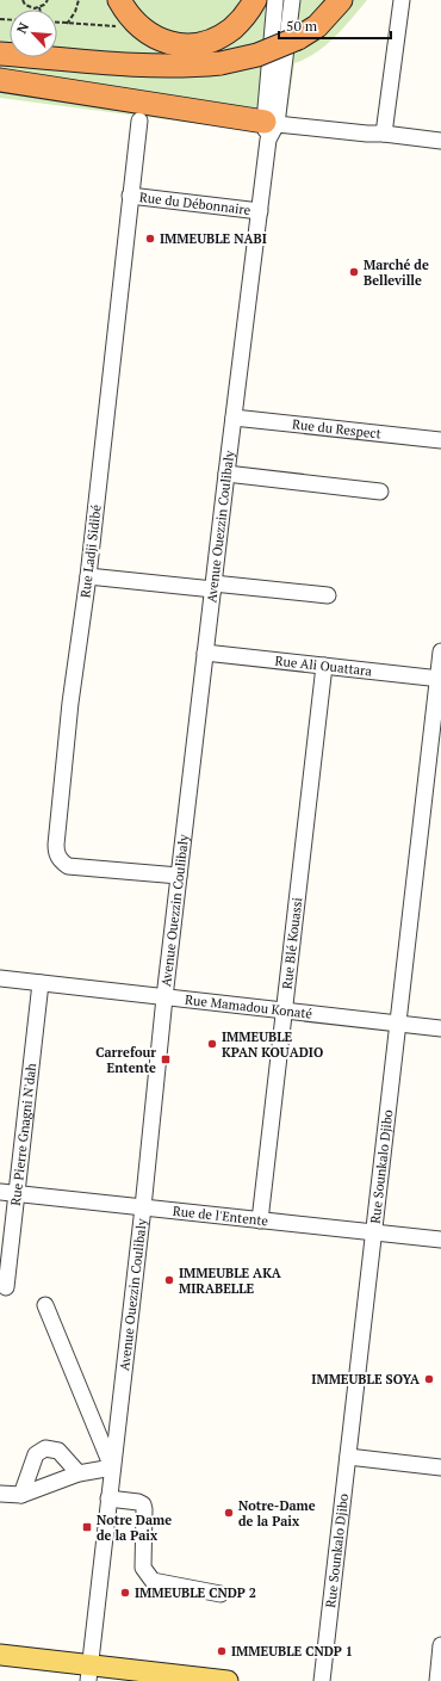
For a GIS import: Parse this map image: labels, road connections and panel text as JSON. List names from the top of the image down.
{
  "streets": {
    "street": [
      "Rue du Débonnaire",
      "Rue du Respect",
      "Avenue Ouezzin Coulibaly",
      "Rue Ladji Sidibé",
      "Rue Ali Ouattara",
      "Rue Blé Kouassi",
      "Rue Mamadou Konaté",
      "Rue Pierre Gnagni N'dah",
      "Rue Sounkalo Djibo",
      "Rue de l'Entente"
    ]
  },
  "crossings": [
    ["Rue du Débonnaire", "Avenue Ouezzin Coulibaly"],
    ["Rue du Débonnaire", "Rue Ladji Sidibé"],
    ["Rue du Respect", "Avenue Ouezzin Coulibaly"],
    ["Avenue Ouezzin Coulibaly", "Rue Ladji Sidibé"],
    ["Avenue Ouezzin Coulibaly", "Rue Ali Ouattara"],
    ["Avenue Ouezzin Coulibaly", "Rue Mamadou Konaté"],
    ["Avenue Ouezzin Coulibaly", "Rue de l'Entente"],
    ["Rue Ali Ouattara", "Rue Blé Kouassi"],
    ["Rue Ali Ouattara", "Rue Sounkalo Djibo"],
    ["Rue Blé Kouassi", "Rue Mamadou Konaté"],
    ["Rue Blé Kouassi", "Rue de l'Entente"],
    ["Rue Mamadou Konaté", "Rue Pierre Gnagni N'dah"],
    ["Rue Mamadou Konaté", "Rue Sounkalo Djibo"],
    ["Rue Pierre Gnagni N'dah", "Rue de l'Entente"],
    ["Rue Sounkalo Djibo", "Rue de l'Entente"]
  ],
  "places": {
    "other": [
      "IMMEUBLE NABI",
      "Marché de Belleville",
      "IMMEUBLE KPAN KOUADIO",
      "IMMEUBLE AKA MIRABELLE",
      "IMMEUBLE SOYA",
      "Notre-Dame de la Paix",
      "IMMEUBLE CNDP 2",
      "IMMEUBLE CNDP 1"
    ],
    "transit": ["Carrefour Entente", "Notre Dame de la Paix"]
  },
  "scale_bar": "50 m",
  "north": "top left"
}
